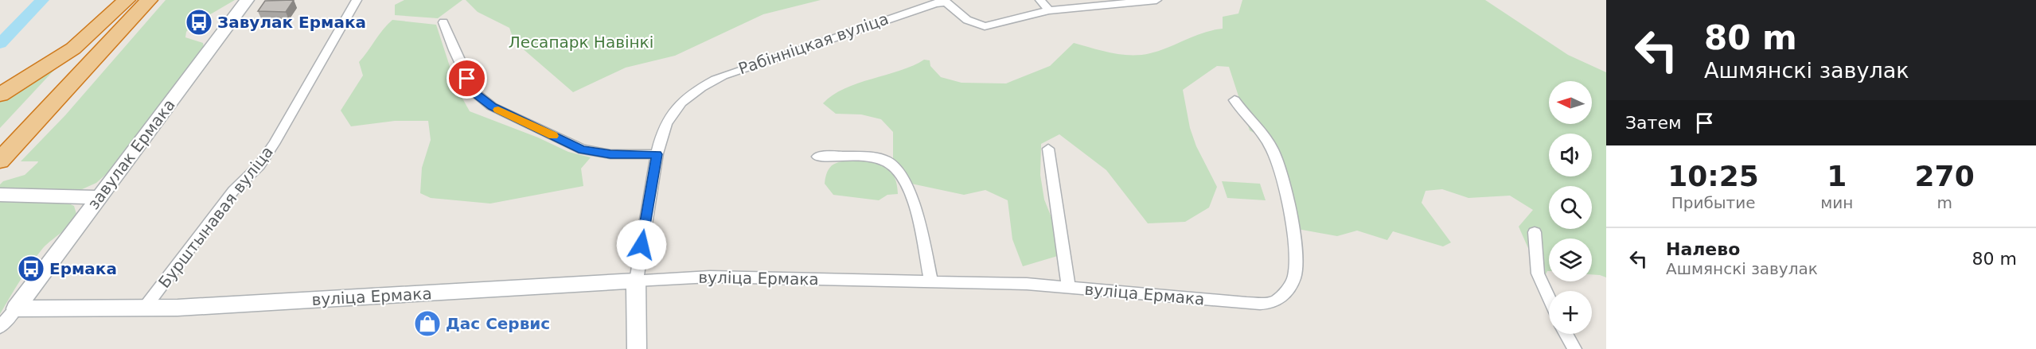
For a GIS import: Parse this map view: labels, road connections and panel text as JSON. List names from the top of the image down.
{
  "streets": {
    "street": [
      "Рабінніцкая вуліца",
      "завулак Ермака",
      "Бурштынавая вуліца",
      "вуліца Ермака"
    ]
  },
  "crossings": [
    ["Рабінніцкая вуліца", "вуліца Ермака"],
    ["завулак Ермака", "вуліца Ермака"],
    ["Бурштынавая вуліца", "вуліца Ермака"]
  ],
  "parks": ["Лесапарк Навінкі"],
  "places": {
    "bus stop": ["Завулак Ермака", "Ермака"],
    "shop": ["Дас Сервис"]
  },
  "north": "left",
  "page": {
    "turn": ["80 m", "Ашмянскі завулак"],
    "map_buttons": "+",
    "then": "Затем",
    "eta": [
      "10:25",
      "Прибытие",
      "1",
      "мин",
      "270",
      "m"
    ],
    "list": [
      {
        "name": "Налево",
        "note": "Ашмянскі завулак",
        "value": "80 m"
      }
    ]
  }
}
